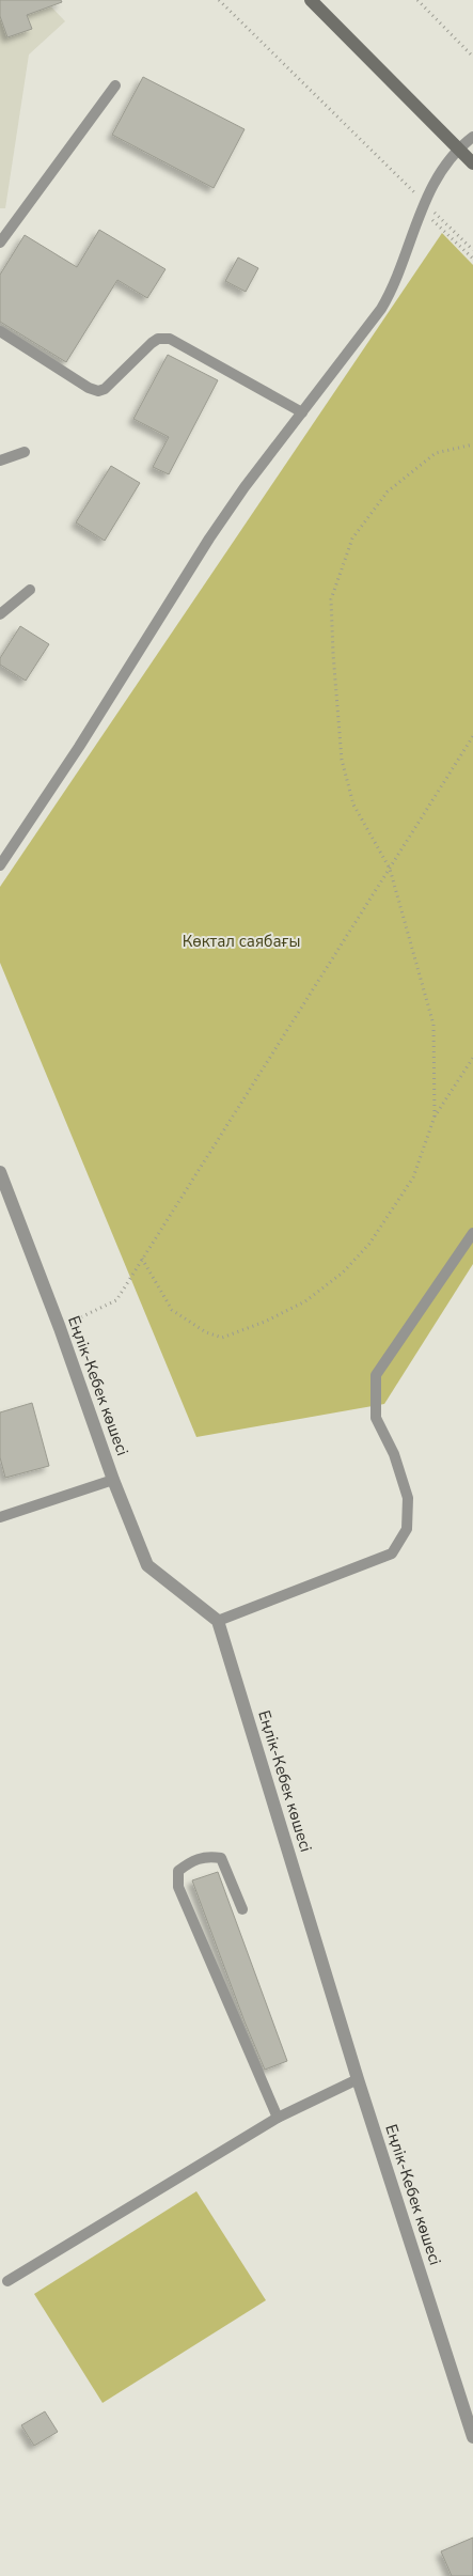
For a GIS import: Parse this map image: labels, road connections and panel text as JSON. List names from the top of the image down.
{
  "streets": {
    "street": ["Еңлік-Кебек көшесі"]
  },
  "parks": ["Көктал саябағы"]
}
